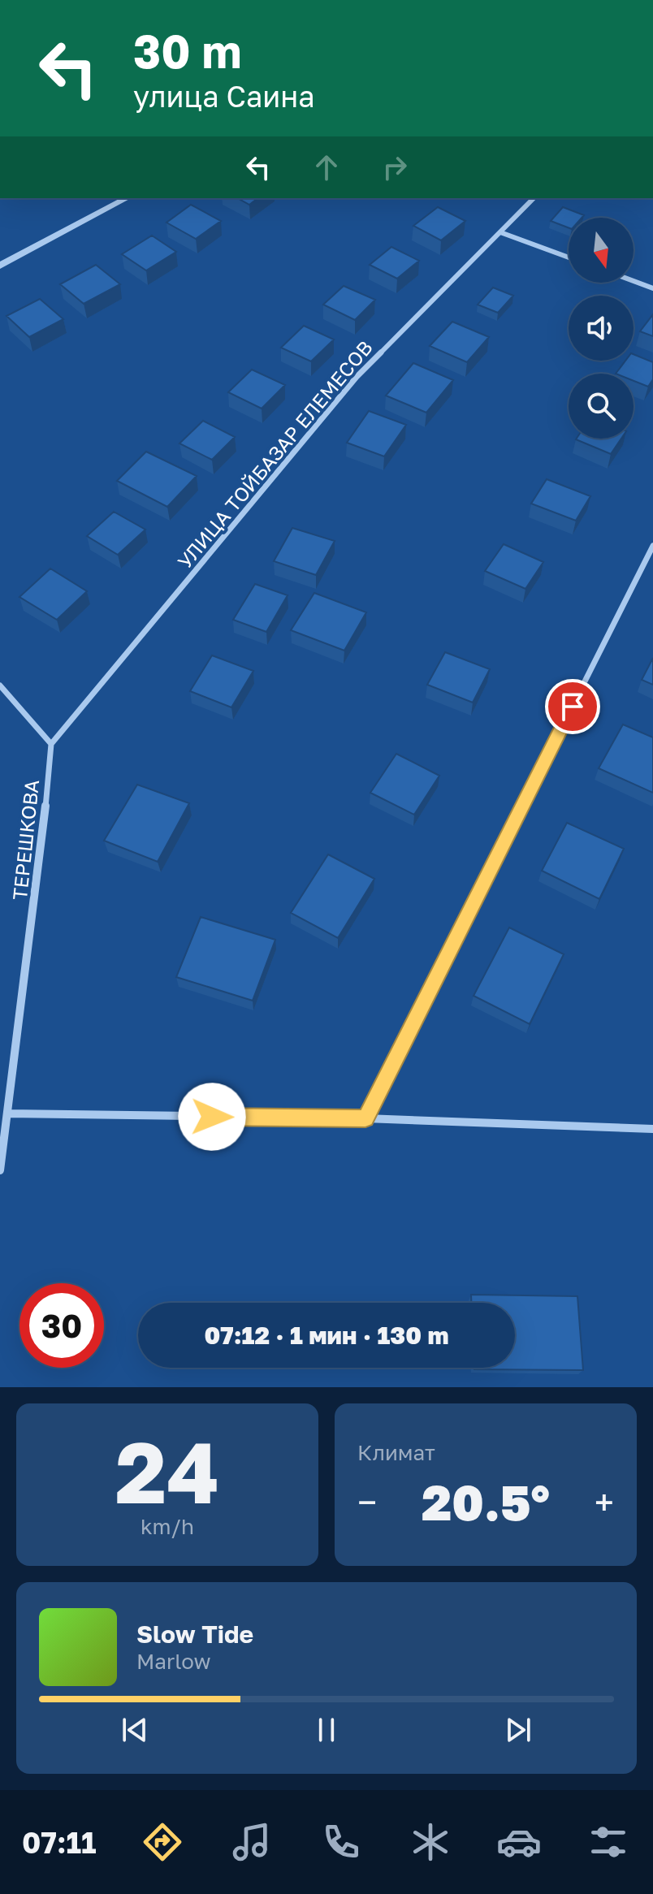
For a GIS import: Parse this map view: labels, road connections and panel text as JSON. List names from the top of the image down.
{
  "streets": {
    "street": ["УЛИЦА ТОЙБАЗАР ЕЛЕМЕСОВ", "ТЕРЕШКОВА"]
  },
  "crossings": [
    ["УЛИЦА ТОЙБАЗАР ЕЛЕМЕСОВ", "ТЕРЕШКОВА"]
  ],
  "north": "bottom",
  "page": {
    "turn": ["30 m", "улица Саина"],
    "limit": "30",
    "trip": "07:12 · 1 мин · 130 m",
    "tile": [
      ["24", "km/h"],
      "Климат"
    ],
    "heat": ["−", "20.5°", "+"],
    "song": ["Slow Tide", "Marlow"],
    "tabs": "07:11"
  }
}
